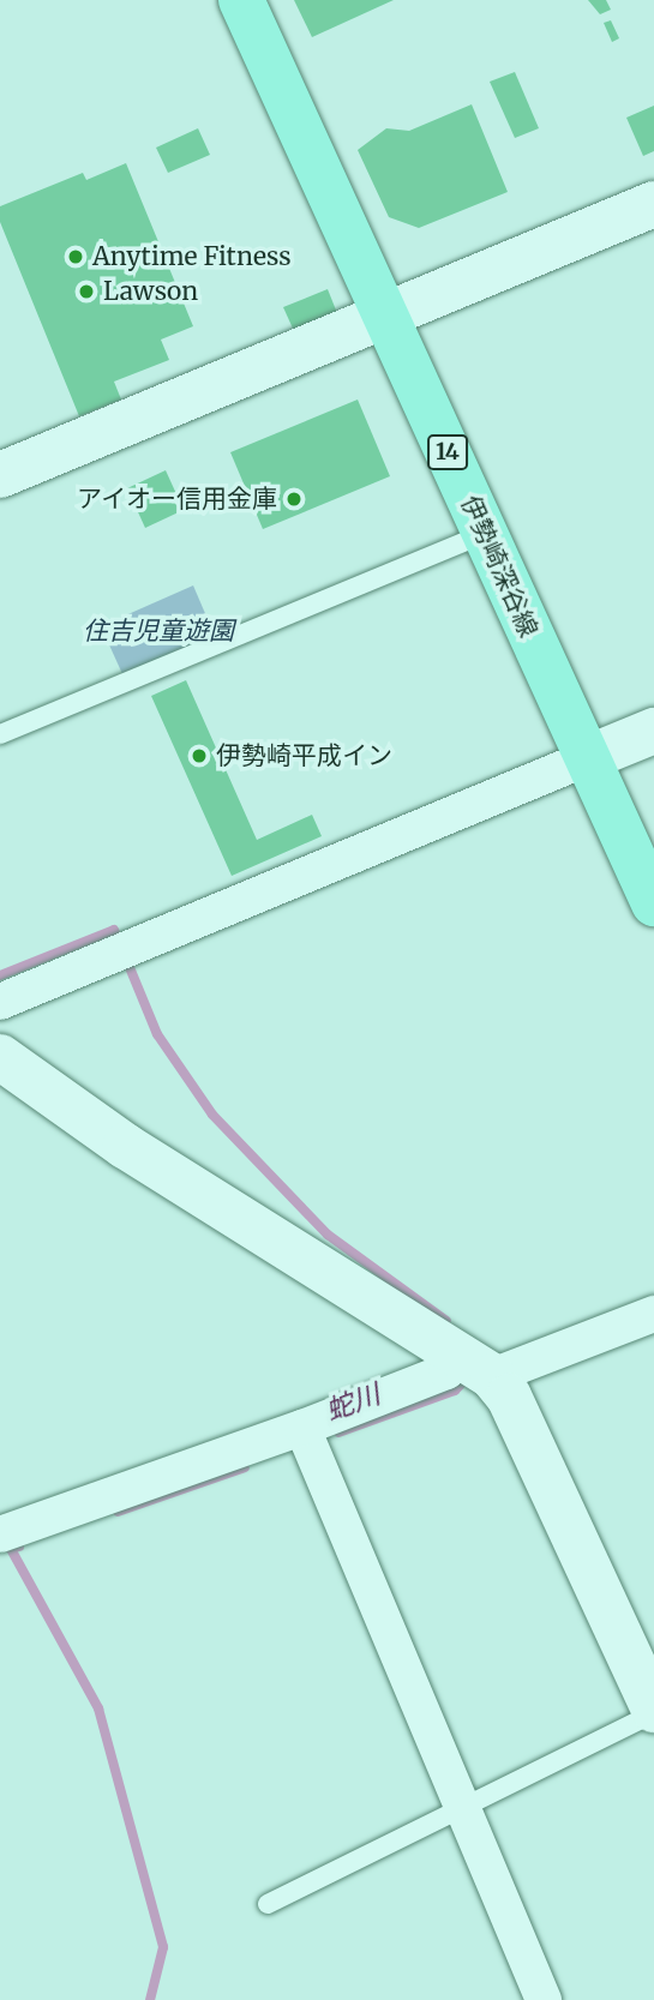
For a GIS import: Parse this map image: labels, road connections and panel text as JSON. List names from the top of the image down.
{
  "streets": {
    "main road": ["14", "伊勢崎深谷線"]
  },
  "water": ["蛇川"],
  "parks": ["住吉児童遊園"],
  "places": [
    "Anytime Fitness",
    "Lawson",
    "アイオー信用金庫",
    "伊勢崎平成イン"
  ]
}
